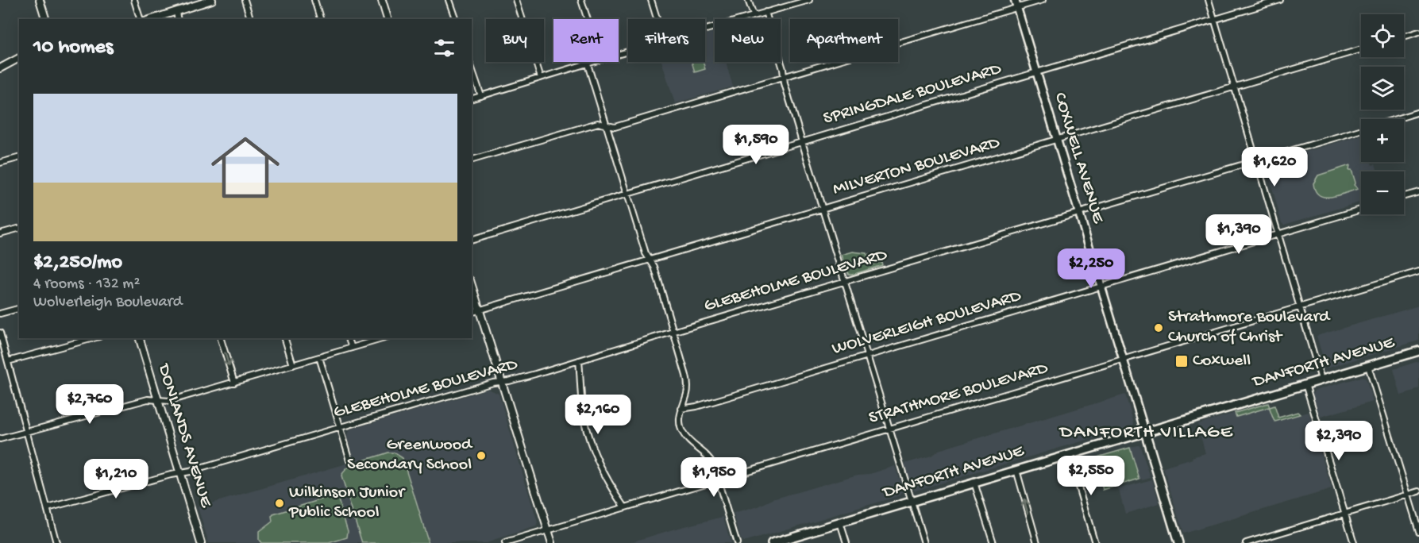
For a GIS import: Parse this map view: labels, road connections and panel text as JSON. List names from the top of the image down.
{
  "streets": {
    "main road": ["COXWELL AVENUE", "DANFORTH AVENUE"],
    "street": [
      "SPRINGDALE BOULEVARD",
      "MILVERTON BOULEVARD",
      "GLEBEHOLME BOULEVARD",
      "WOLVERLEIGH BOULEVARD",
      "STRATHMORE BOULEVARD",
      "DONLANDS AVENUE"
    ]
  },
  "crossings": [
    ["SPRINGDALE BOULEVARD", "COXWELL AVENUE"],
    ["COXWELL AVENUE", "MILVERTON BOULEVARD"],
    ["COXWELL AVENUE", "GLEBEHOLME BOULEVARD"],
    ["COXWELL AVENUE", "WOLVERLEIGH BOULEVARD"],
    ["COXWELL AVENUE", "DANFORTH AVENUE"],
    ["COXWELL AVENUE", "STRATHMORE BOULEVARD"],
    ["GLEBEHOLME BOULEVARD", "DONLANDS AVENUE"]
  ],
  "districts": ["DANFORTH VILLAGE"],
  "places": {
    "other": ["Strathmore Boulevard Church of Christ", "Greenwood Secondary School", "Wilkinson Junior Public School"],
    "transit": ["Coxwell"]
  },
  "page": {
    "map_buttons": ["+", "−"],
    "chip": [
      "Buy",
      "Rent",
      "Filters",
      "New",
      "Apartment"
    ],
    "heading": "10 homes",
    "list": [
      {
        "name": "$2,250/mo",
        "note": "4 rooms · 132 m² · Wolverleigh Boulevard"
      }
    ],
    "price": [
      "$1,590",
      "$1,620",
      "$1,390",
      "$2,250",
      "$2,760",
      "$2,160",
      "$2,390",
      "$2,550",
      "$1,950",
      "$1,210"
    ]
  }
}
